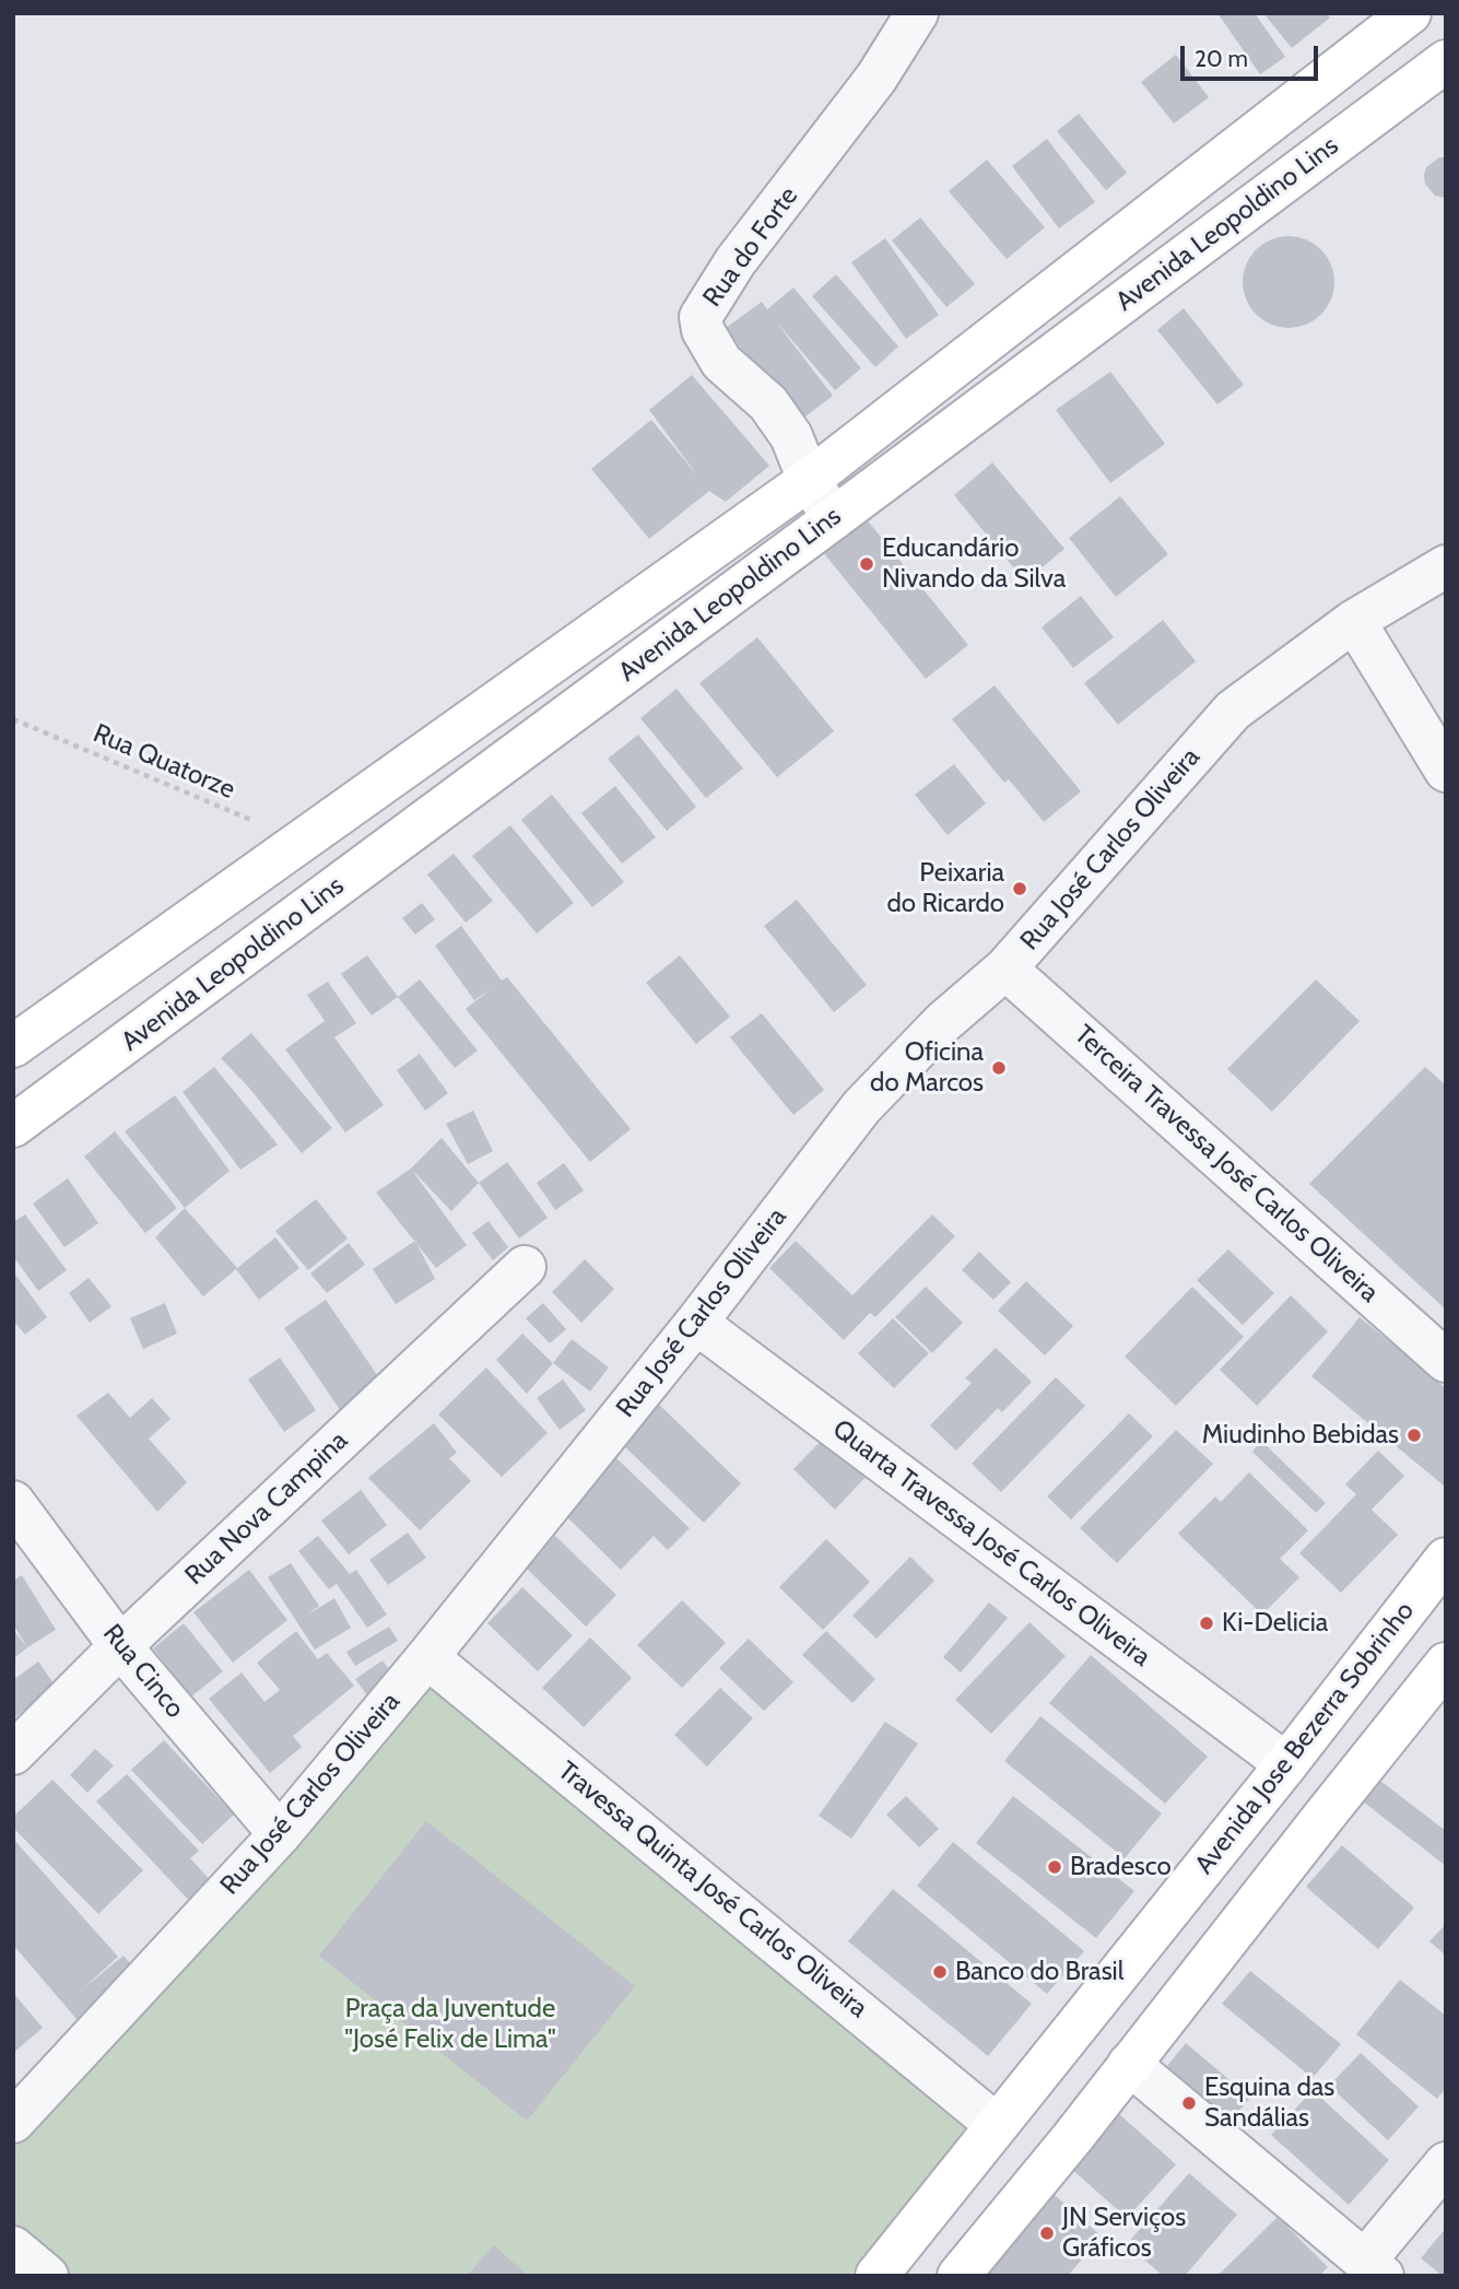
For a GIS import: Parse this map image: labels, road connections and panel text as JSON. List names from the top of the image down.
{
  "streets": {
    "main road": ["Avenida Leopoldino Lins", "Avenida Jose Bezerra Sobrinho"],
    "street": [
      "Rua do Forte",
      "Rua José Carlos Oliveira",
      "Terceira Travessa José Carlos Oliveira",
      "Rua Nova Campina",
      "Quarta Travessa José Carlos Oliveira",
      "Rua Cinco",
      "Travessa Quinta José Carlos Oliveira"
    ],
    "path": ["Rua Quatorze"]
  },
  "crossings": [
    ["Avenida Leopoldino Lins", "Rua do Forte"],
    ["Avenida Leopoldino Lins", "Rua Quatorze"],
    ["Rua José Carlos Oliveira", "Terceira Travessa José Carlos Oliveira"],
    ["Rua José Carlos Oliveira", "Quarta Travessa José Carlos Oliveira"],
    ["Rua José Carlos Oliveira", "Rua Cinco"],
    ["Rua José Carlos Oliveira", "Travessa Quinta José Carlos Oliveira"],
    ["Rua Nova Campina", "Rua Cinco"],
    ["Quarta Travessa José Carlos Oliveira", "Avenida Jose Bezerra Sobrinho"],
    ["Avenida Jose Bezerra Sobrinho", "Travessa Quinta José Carlos Oliveira"]
  ],
  "parks": ["Praça da Juventude \"José Felix de Lima\""],
  "places": [
    "Educandário Nivando da Silva",
    "Peixaria do Ricardo",
    "Oficina do Marcos",
    "Miudinho Bebidas",
    "Ki-Delicia",
    "Bradesco",
    "Banco do Brasil",
    "Esquina das Sandálias",
    "JN Serviços Gráficos"
  ],
  "scale_bar": "20 m"
}
